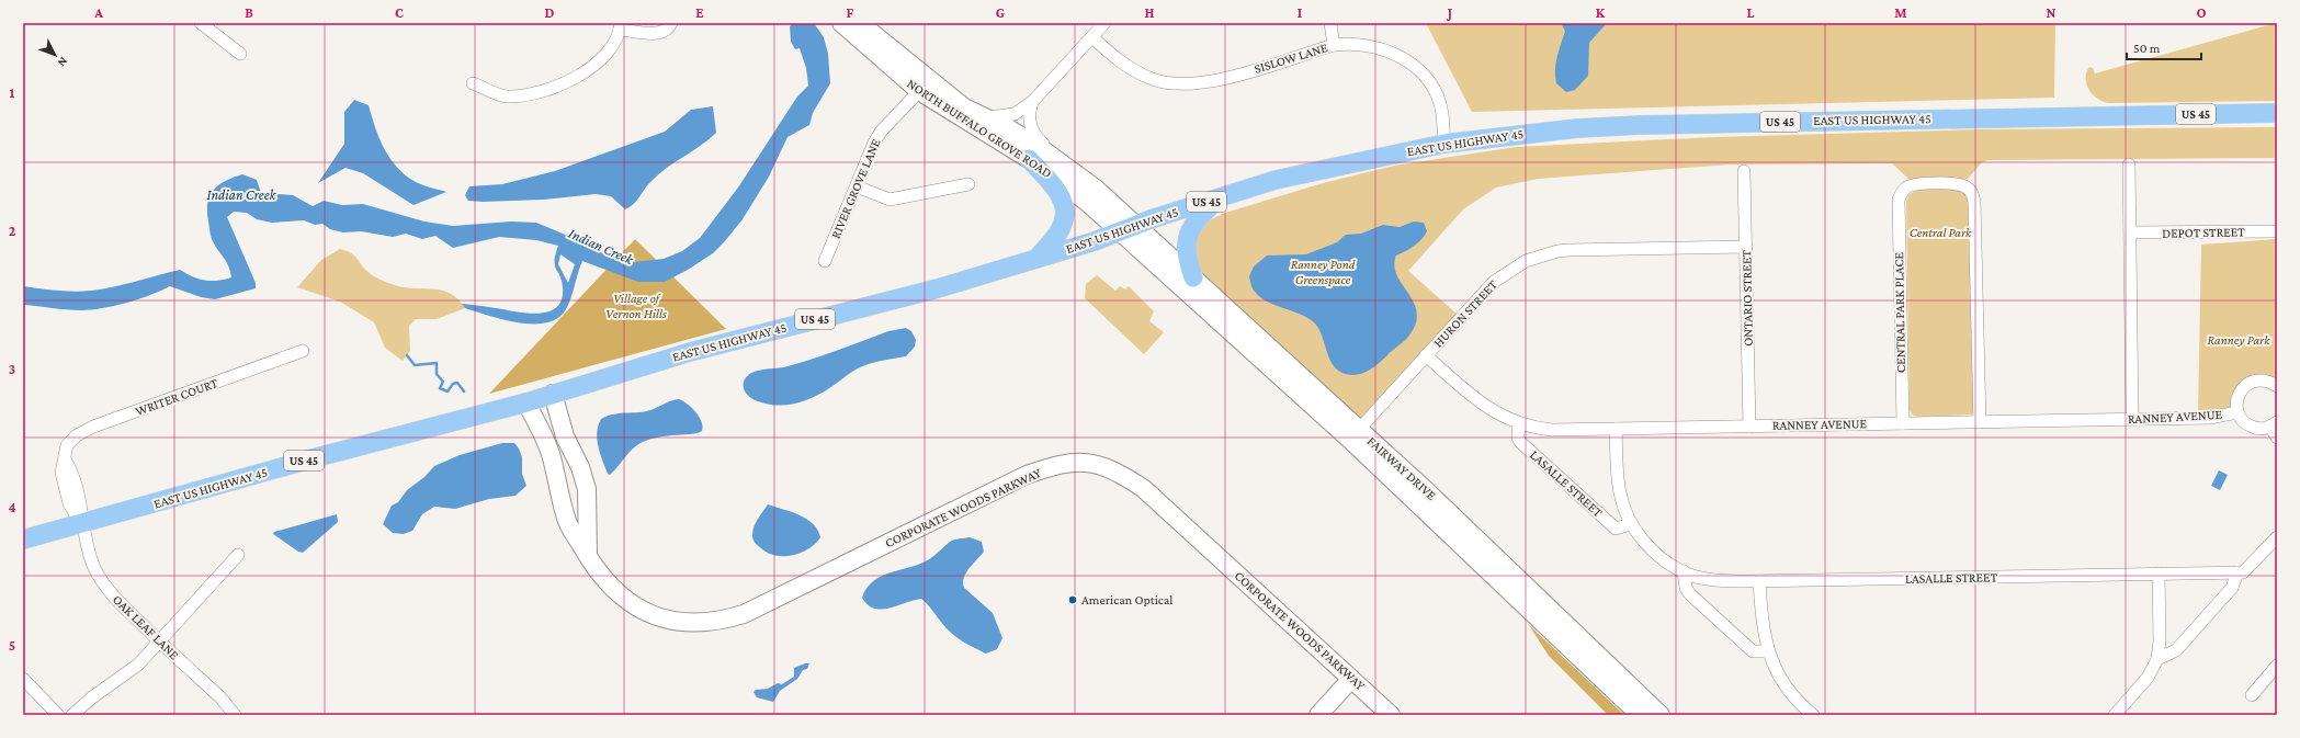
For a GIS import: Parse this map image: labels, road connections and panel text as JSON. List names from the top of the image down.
{
  "streets": {
    "main road": [
      "US 45",
      "EAST US HIGHWAY 45",
      "NORTH BUFFALO GROVE ROAD",
      "FAIRWAY DRIVE",
      "CORPORATE WOODS PARKWAY"
    ],
    "street": [
      "SISLOW LANE",
      "RIVER GROVE LANE",
      "DEPOT STREET",
      "ONTARIO STREET",
      "CENTRAL PARK PLACE",
      "HURON STREET",
      "WRITER COURT",
      "RANNEY AVENUE",
      "LASALLE STREET",
      "OAK LEAF LANE"
    ]
  },
  "crossings": [
    ["SISLOW LANE", "EAST US HIGHWAY 45"],
    ["EAST US HIGHWAY 45", "NORTH BUFFALO GROVE ROAD"],
    ["EAST US HIGHWAY 45", "WRITER COURT"],
    ["EAST US HIGHWAY 45", "FAIRWAY DRIVE"],
    ["EAST US HIGHWAY 45", "CORPORATE WOODS PARKWAY"],
    ["EAST US HIGHWAY 45", "OAK LEAF LANE"],
    ["NORTH BUFFALO GROVE ROAD", "RIVER GROVE LANE"],
    ["NORTH BUFFALO GROVE ROAD", "FAIRWAY DRIVE"],
    ["ONTARIO STREET", "HURON STREET"],
    ["ONTARIO STREET", "RANNEY AVENUE"],
    ["CENTRAL PARK PLACE", "RANNEY AVENUE"],
    ["HURON STREET", "RANNEY AVENUE"],
    ["HURON STREET", "FAIRWAY DRIVE"],
    ["WRITER COURT", "OAK LEAF LANE"],
    ["RANNEY AVENUE", "LASALLE STREET"]
  ],
  "water": ["Indian Creek"],
  "parks": [
    "Central Park",
    "Ranney Pond Greenspace",
    "Village of Vernon Hills",
    "Ranney Park"
  ],
  "places": ["American Optical"],
  "scale_bar": "50 m",
  "north": "bottom right",
  "grid": {
    "columns": [
      "A",
      "B",
      "C",
      "D",
      "E",
      "F",
      "G",
      "H",
      "I",
      "J",
      "K",
      "L",
      "M",
      "N",
      "O"
    ],
    "rows": [
      "1",
      "2",
      "3",
      "4",
      "5"
    ]
  }
}
